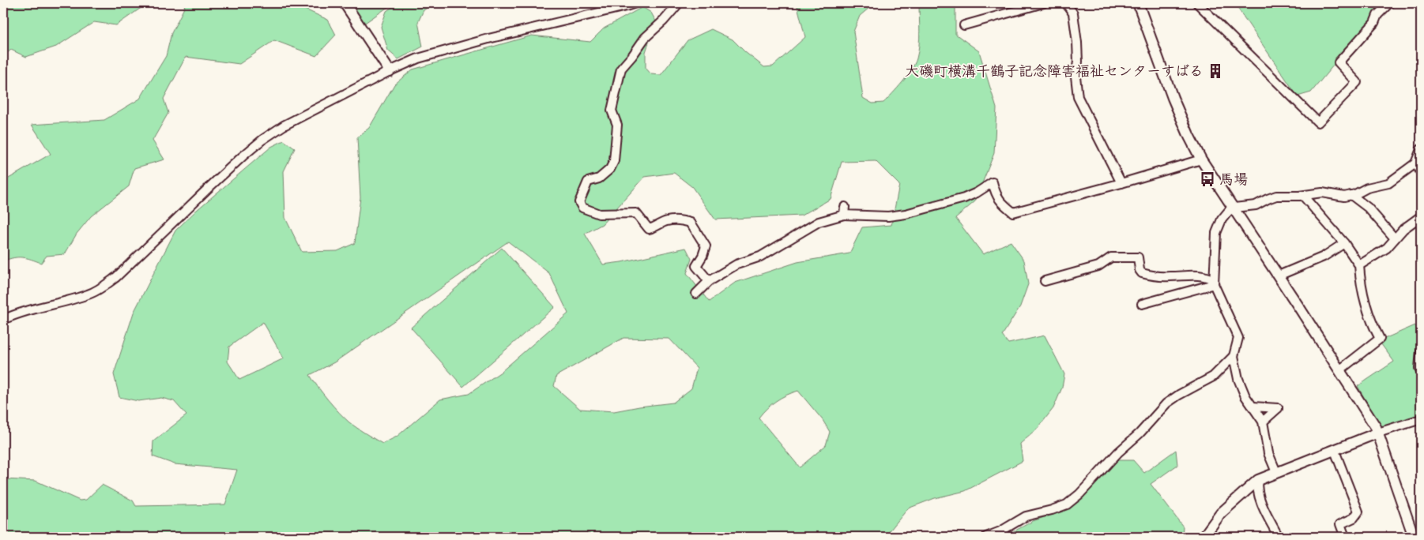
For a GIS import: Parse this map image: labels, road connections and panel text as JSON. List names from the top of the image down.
{
  "places": {
    "building": ["大磯町横溝千鶴子記念障害福祉センターすばる"],
    "bus stop": ["馬場"]
  }
}
